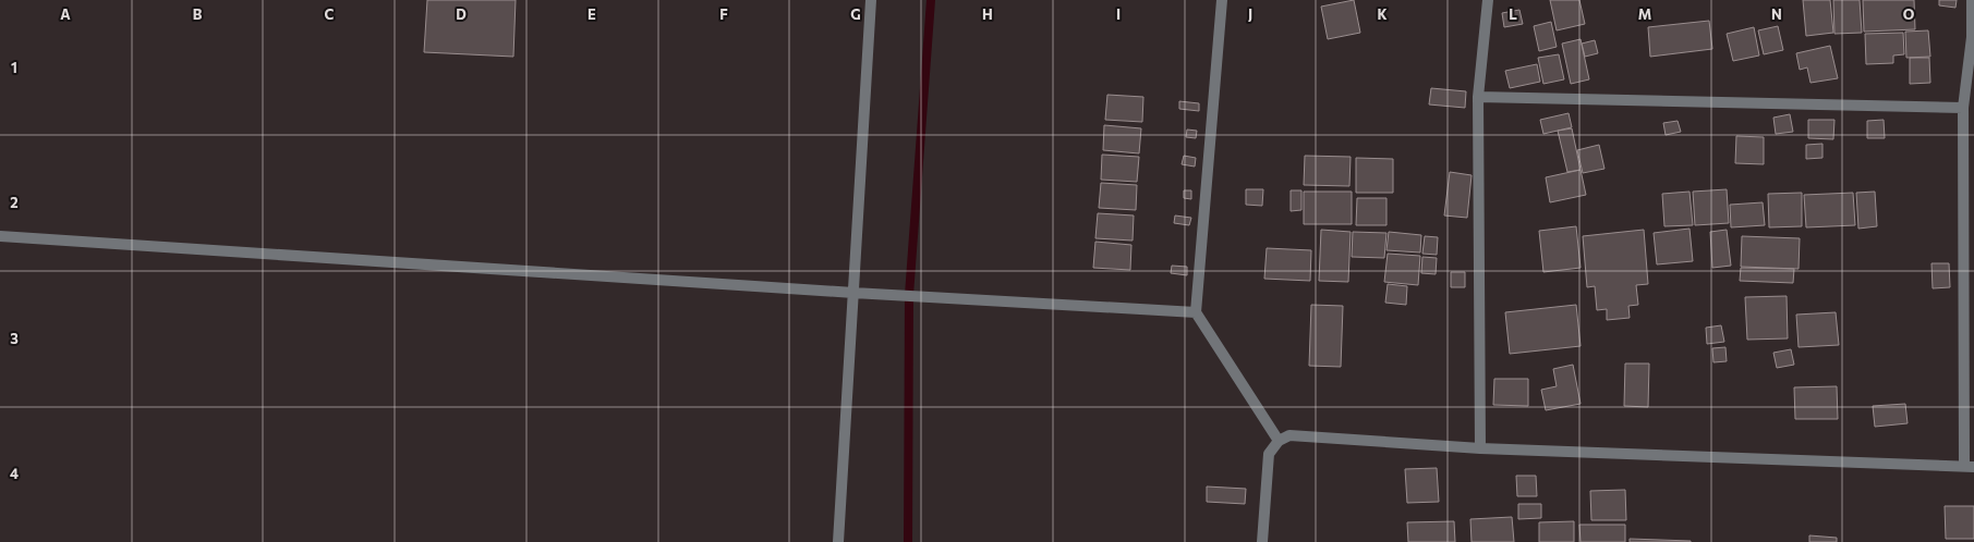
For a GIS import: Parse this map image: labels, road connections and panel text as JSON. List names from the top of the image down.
{
  "grid": {
    "columns": [
      "A",
      "B",
      "C",
      "D",
      "E",
      "F",
      "G",
      "H",
      "I",
      "J",
      "K",
      "L",
      "M",
      "N",
      "O"
    ],
    "rows": [
      "1",
      "2",
      "3",
      "4"
    ]
  }
}
